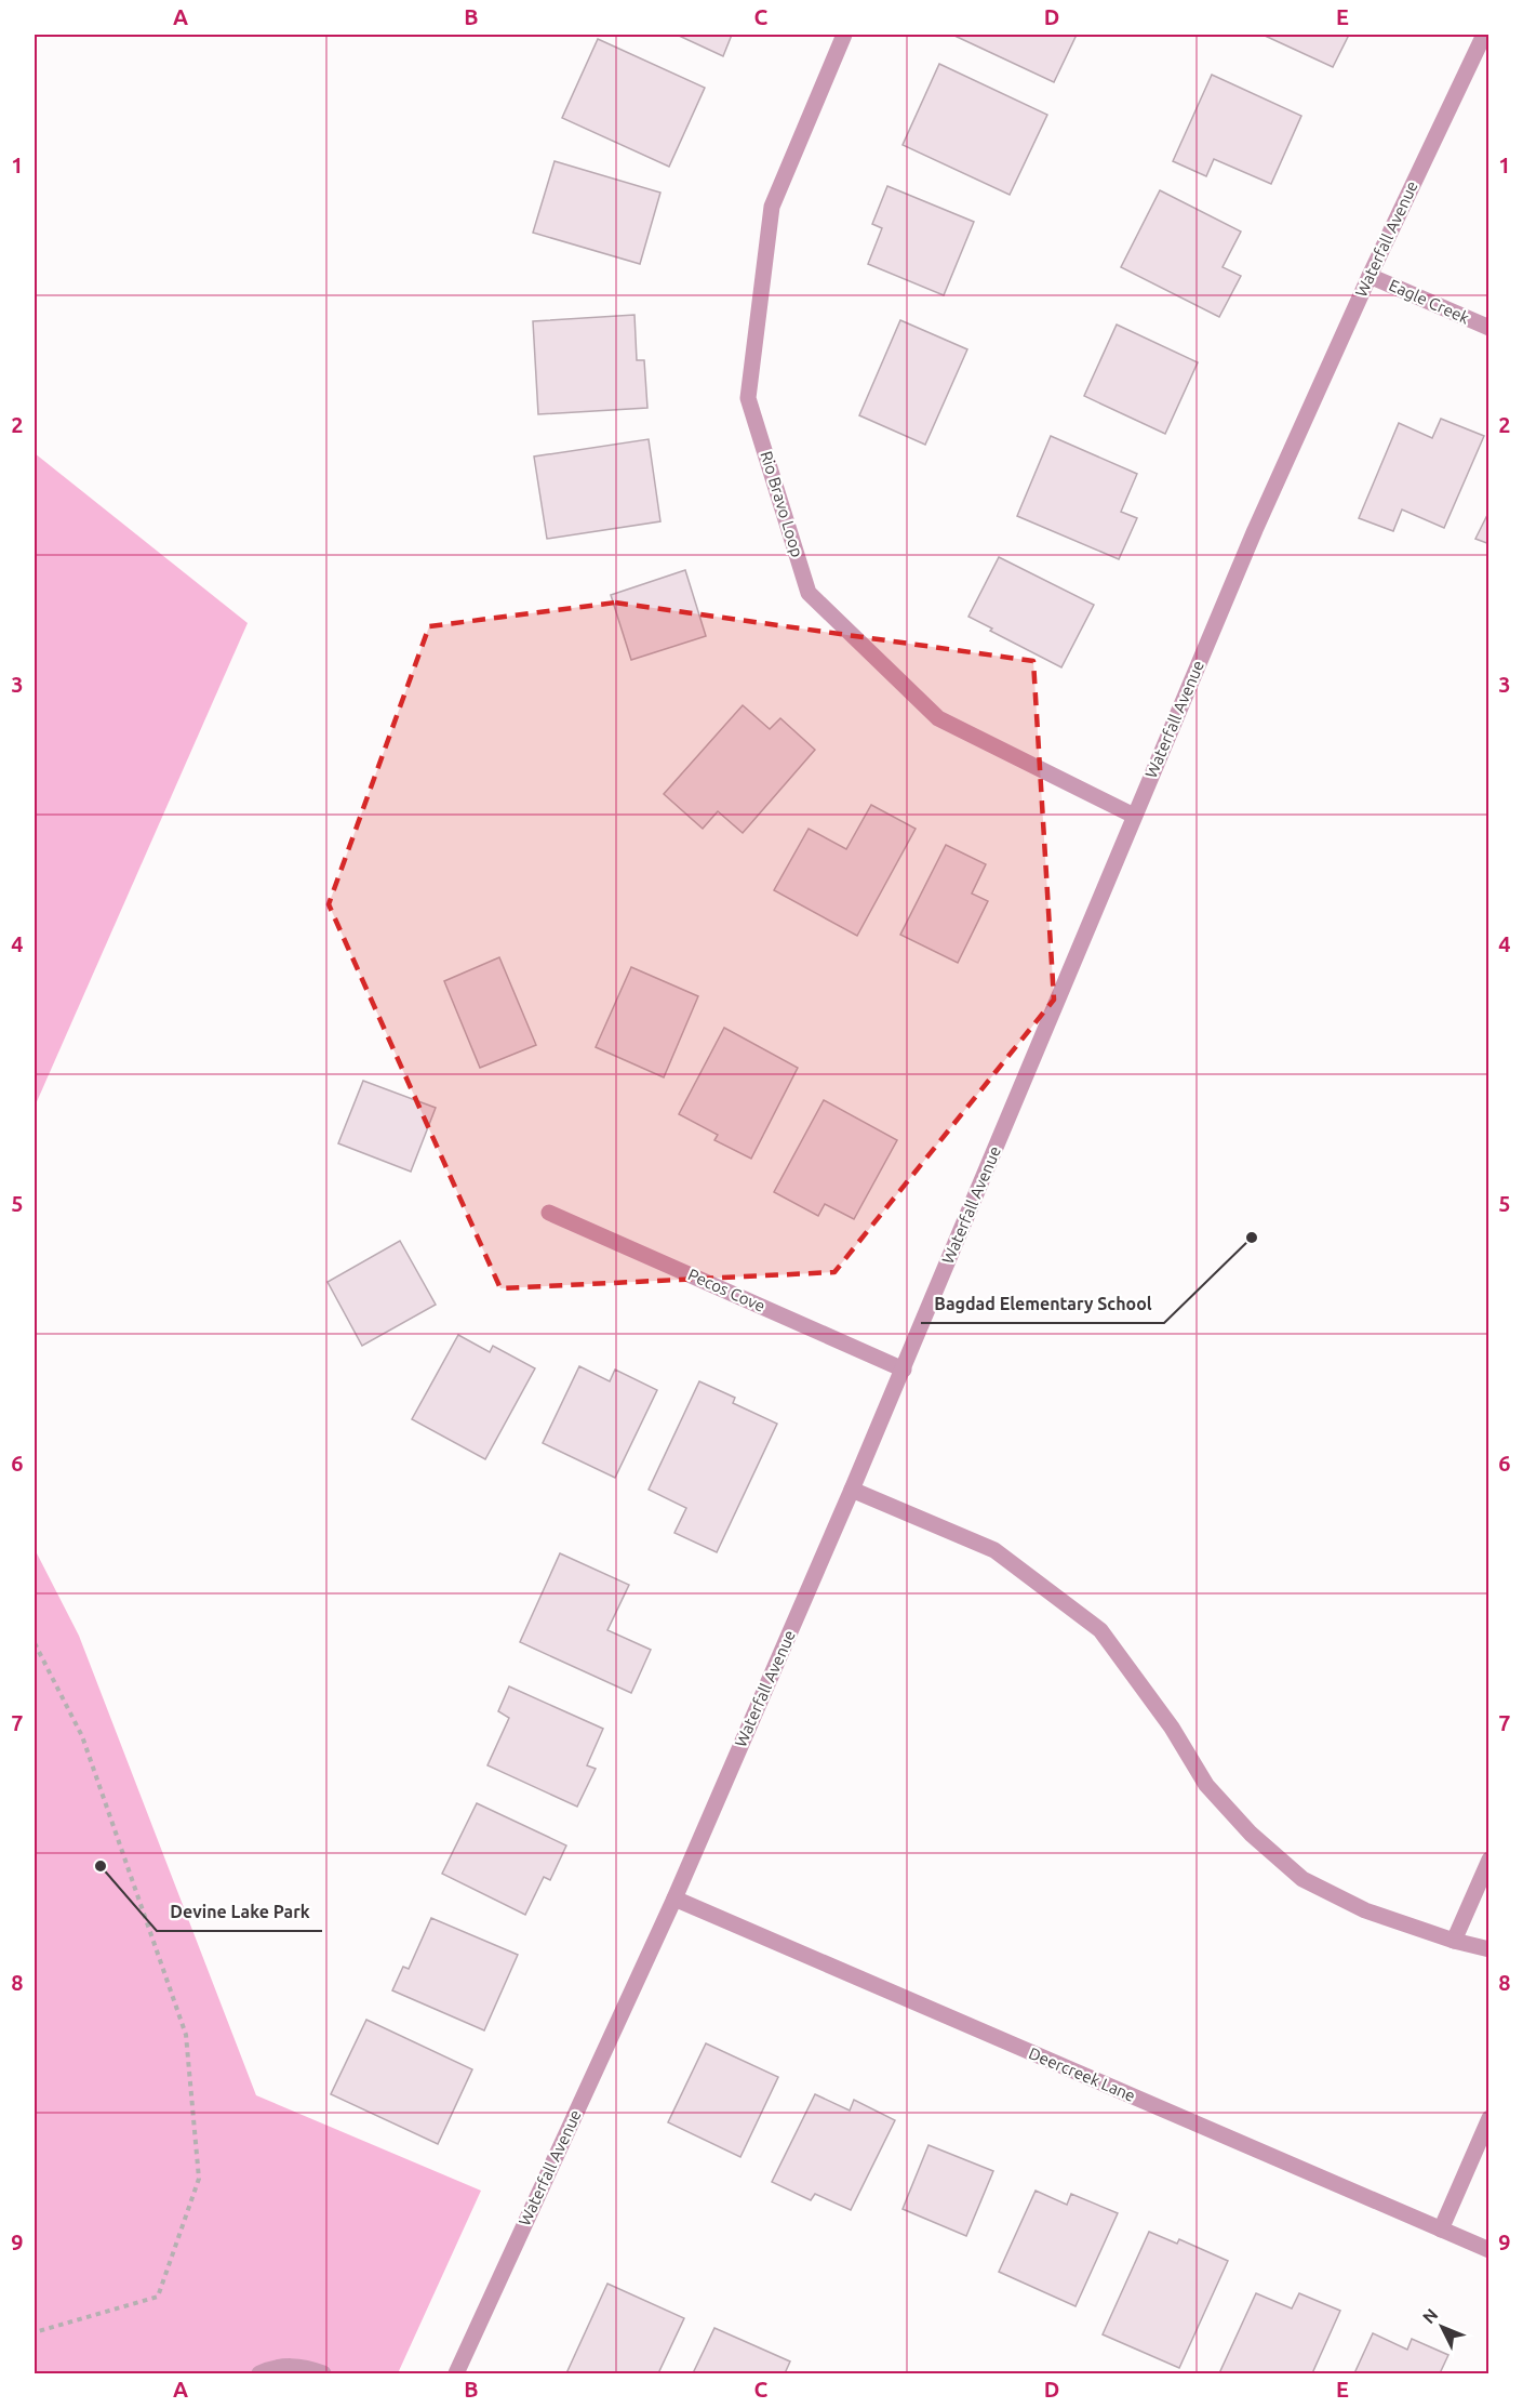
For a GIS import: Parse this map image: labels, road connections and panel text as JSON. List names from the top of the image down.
{
  "streets": {
    "street": [
      "Waterfall Avenue",
      "Eagle Creek",
      "Rio Bravo Loop",
      "Pecos Cove",
      "Deercreek Lane"
    ]
  },
  "crossings": [
    ["Waterfall Avenue", "Eagle Creek"],
    ["Waterfall Avenue", "Rio Bravo Loop"],
    ["Waterfall Avenue", "Pecos Cove"],
    ["Waterfall Avenue", "Deercreek Lane"]
  ],
  "places": ["Bagdad Elementary School", "Devine Lake Park"],
  "north": "top left",
  "grid": {
    "columns": [
      "A",
      "B",
      "C",
      "D",
      "E"
    ],
    "rows": [
      "1",
      "2",
      "3",
      "4",
      "5",
      "6",
      "7",
      "8",
      "9"
    ]
  }
}
